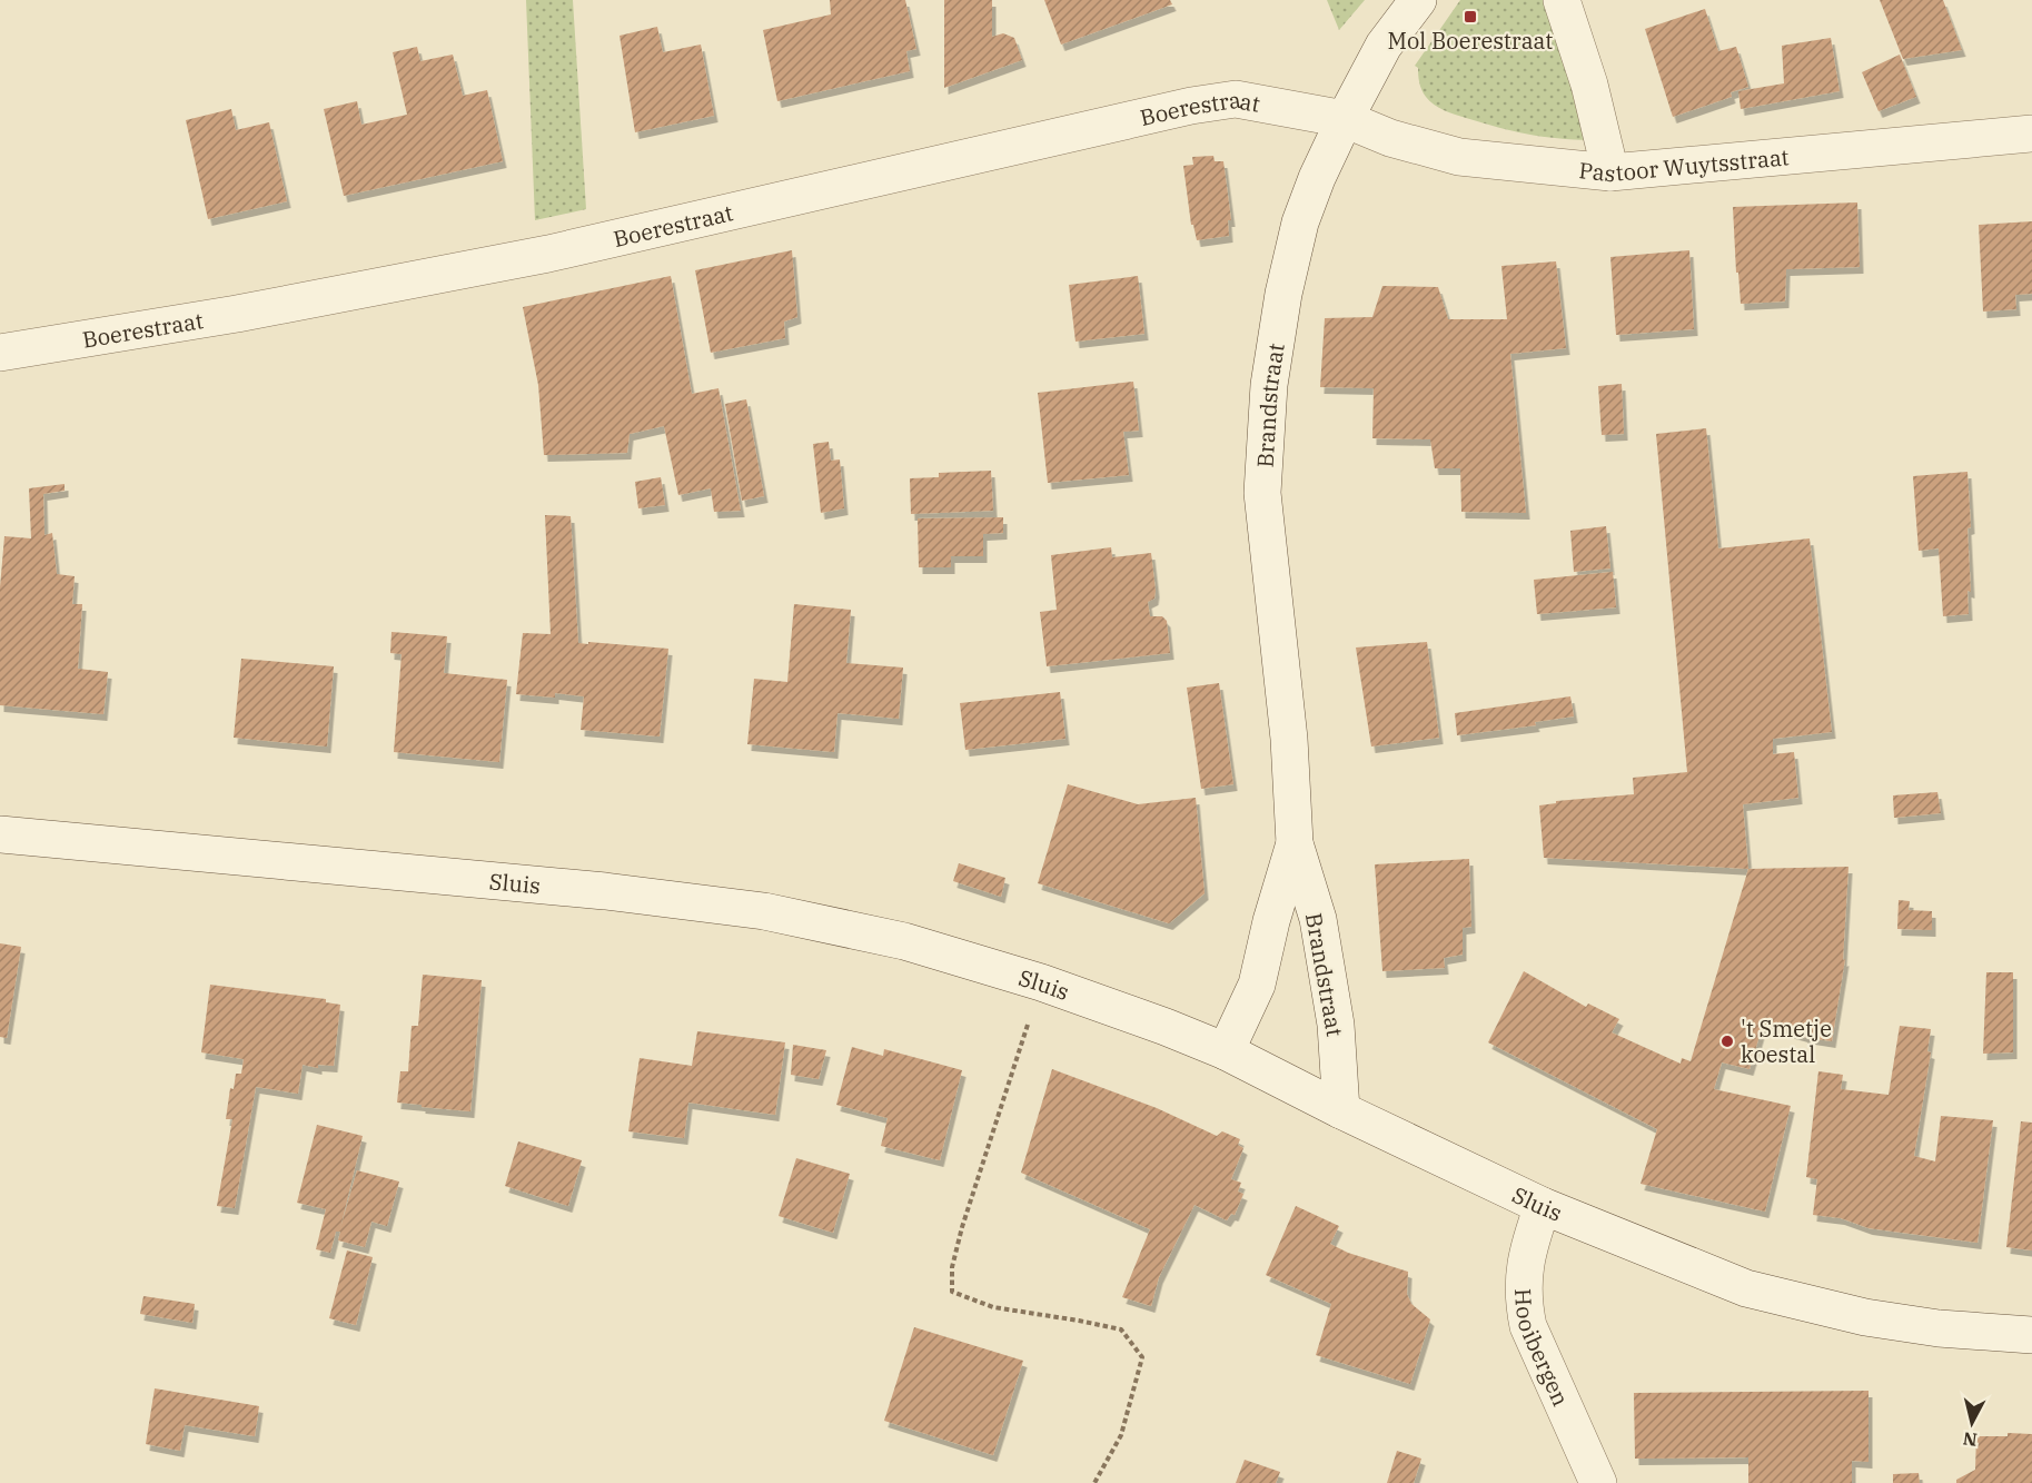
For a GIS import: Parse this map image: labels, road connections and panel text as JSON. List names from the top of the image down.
{
  "streets": {
    "street": [
      "Boerestraat",
      "Pastoor Wuytsstraat",
      "Brandstraat",
      "Sluis",
      "Hooibergen"
    ]
  },
  "crossings": [
    ["Boerestraat", "Pastoor Wuytsstraat"],
    ["Boerestraat", "Brandstraat"],
    ["Pastoor Wuytsstraat", "Brandstraat"],
    ["Brandstraat", "Sluis"],
    ["Sluis", "Hooibergen"]
  ],
  "places": {
    "transit": ["Mol Boerestraat"],
    "other": ["'t Smetje koestal"]
  },
  "north": "bottom"
}
